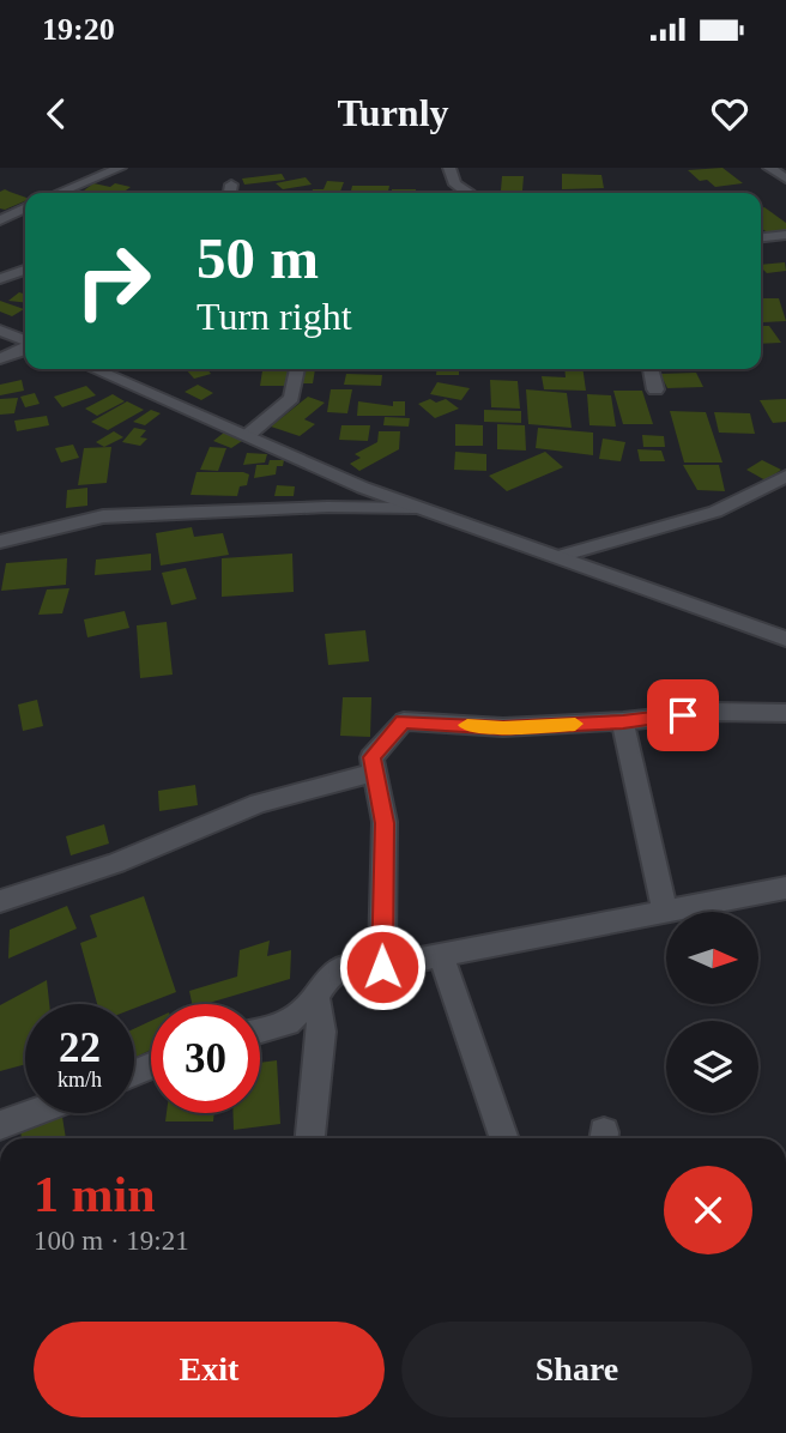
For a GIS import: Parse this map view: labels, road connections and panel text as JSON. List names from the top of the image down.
{
  "north": "right",
  "page": {
    "status": "19:20",
    "header": "Turnly",
    "turn": ["50 m", "Turn right"],
    "speed": "22 km/h",
    "limit": "30",
    "heading": ["1 min", "100 m · 19:21"],
    "buttons": ["Exit", "Share"]
  }
}
